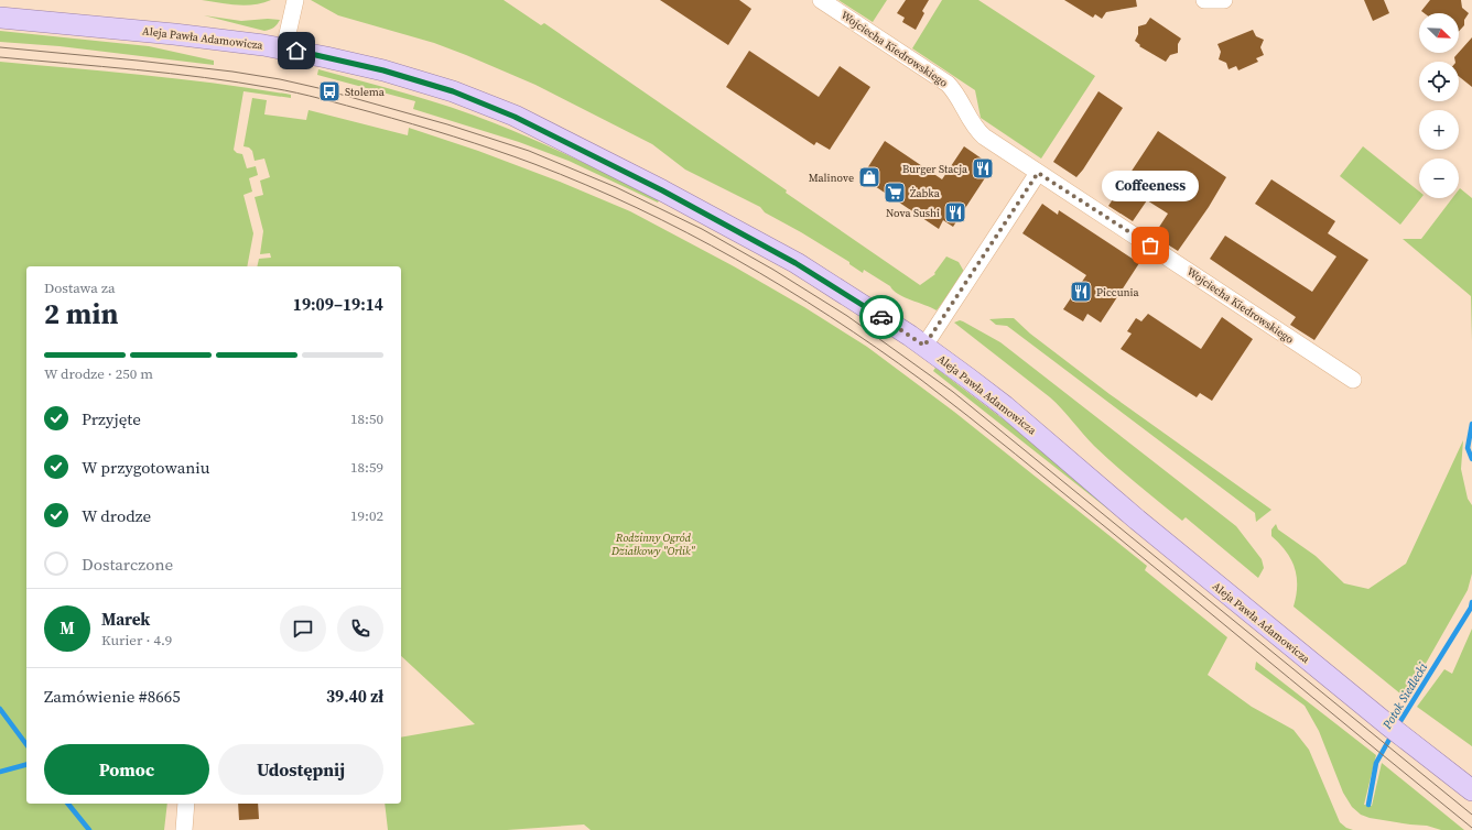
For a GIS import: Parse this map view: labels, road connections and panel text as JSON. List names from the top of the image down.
{
  "streets": {
    "main road": ["Aleja Pawła Adamowicza"],
    "street": ["Wojciecha Kiedrowskiego"]
  },
  "water": ["Potok Siedlecki"],
  "parks": ["Rodzinny Ogród Działkowy \"Orlik\""],
  "places": {
    "bus stop": ["Stolema"],
    "restaurant": ["Burger Stacja", "Nova Sushi", "Piccunia"],
    "shop": ["Malinove"],
    "supermarket": ["Żabka"],
    "other": ["Coffeeness"]
  },
  "north": "bottom right",
  "page": {
    "map_buttons": ["+", "−"],
    "bubble": "Coffeeness",
    "heading": ["2 min", "Dostawa za", "19:09–19:14"],
    "panel": [
      "Marek",
      "Kurier · 4.9",
      "Zamówienie #8665",
      "39.40 zł"
    ],
    "bar": "W drodze · 250 m",
    "list": [
      ["Przyjęte", "18:50"],
      ["W przygotowaniu", "18:59"],
      ["W drodze", "19:02"],
      "Dostarczone"
    ],
    "round": "M",
    "buttons": ["Pomoc", "Udostępnij"]
  }
}
